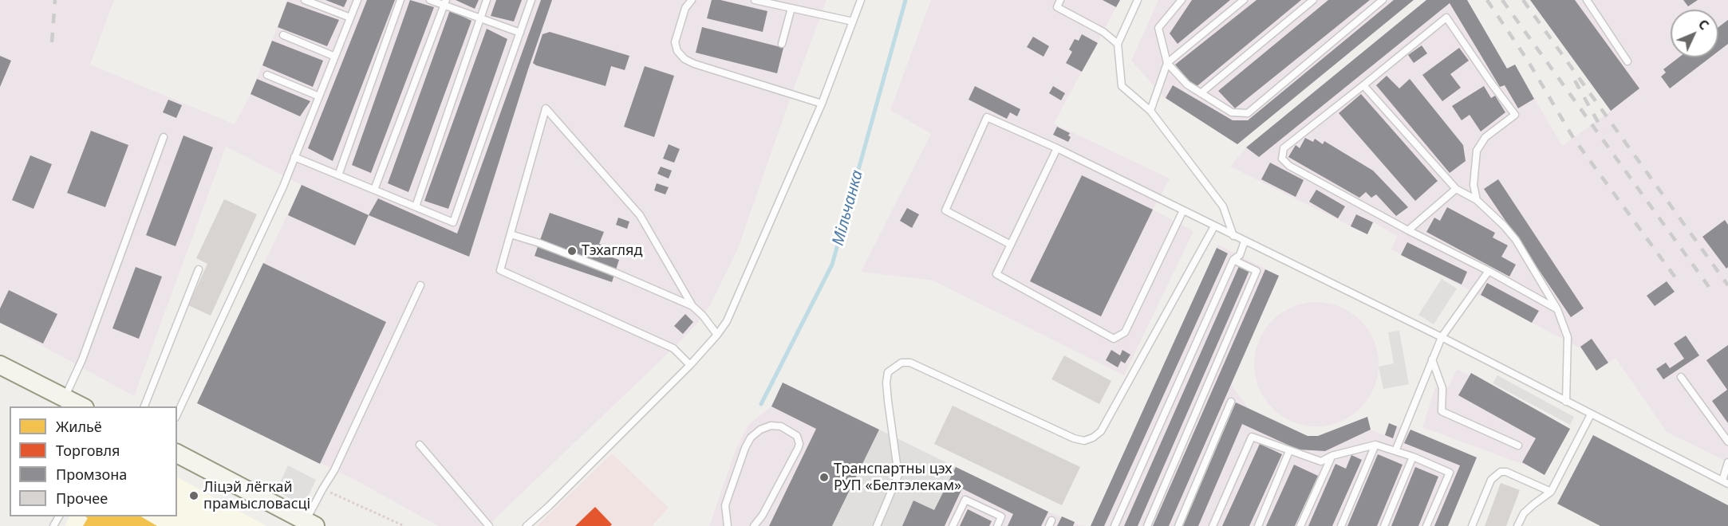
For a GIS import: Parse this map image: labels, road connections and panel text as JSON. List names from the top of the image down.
{
  "water": ["Мільчанка"],
  "places": ["Тэхагляд", "Транспартны цэх РУП «Белтэлекам»", "Ліцэй лёгкай прамысловасці"],
  "legend": [
    "Жильё",
    "Торговля",
    "Промзона",
    "Прочее"
  ],
  "north": "top right"
}
